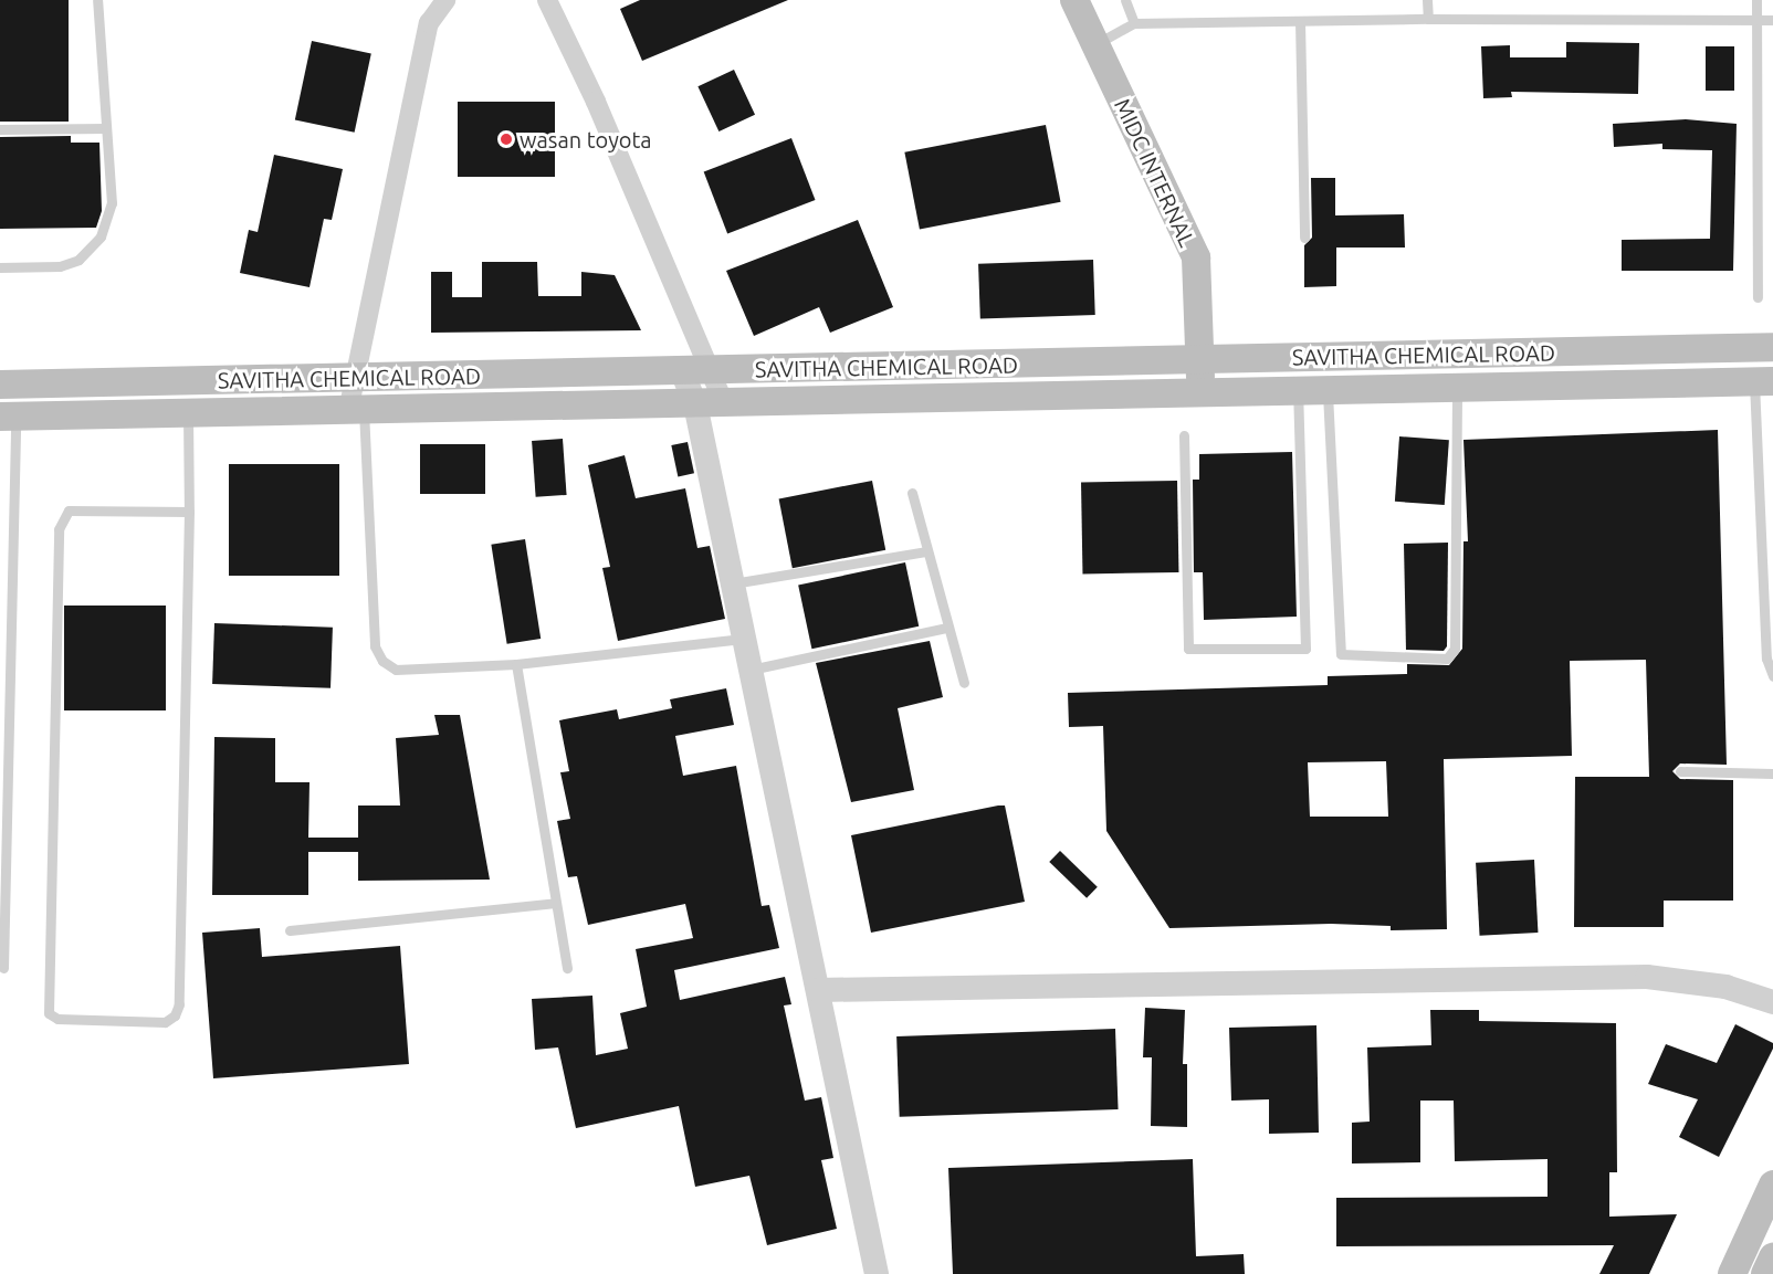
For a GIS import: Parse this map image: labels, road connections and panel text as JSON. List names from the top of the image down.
{
  "streets": {
    "main road": ["MIDC INTERNAL", "SAVITHA CHEMICAL ROAD"]
  },
  "crossings": [
    ["MIDC INTERNAL", "SAVITHA CHEMICAL ROAD"]
  ],
  "places": ["wasan toyota"]
}
